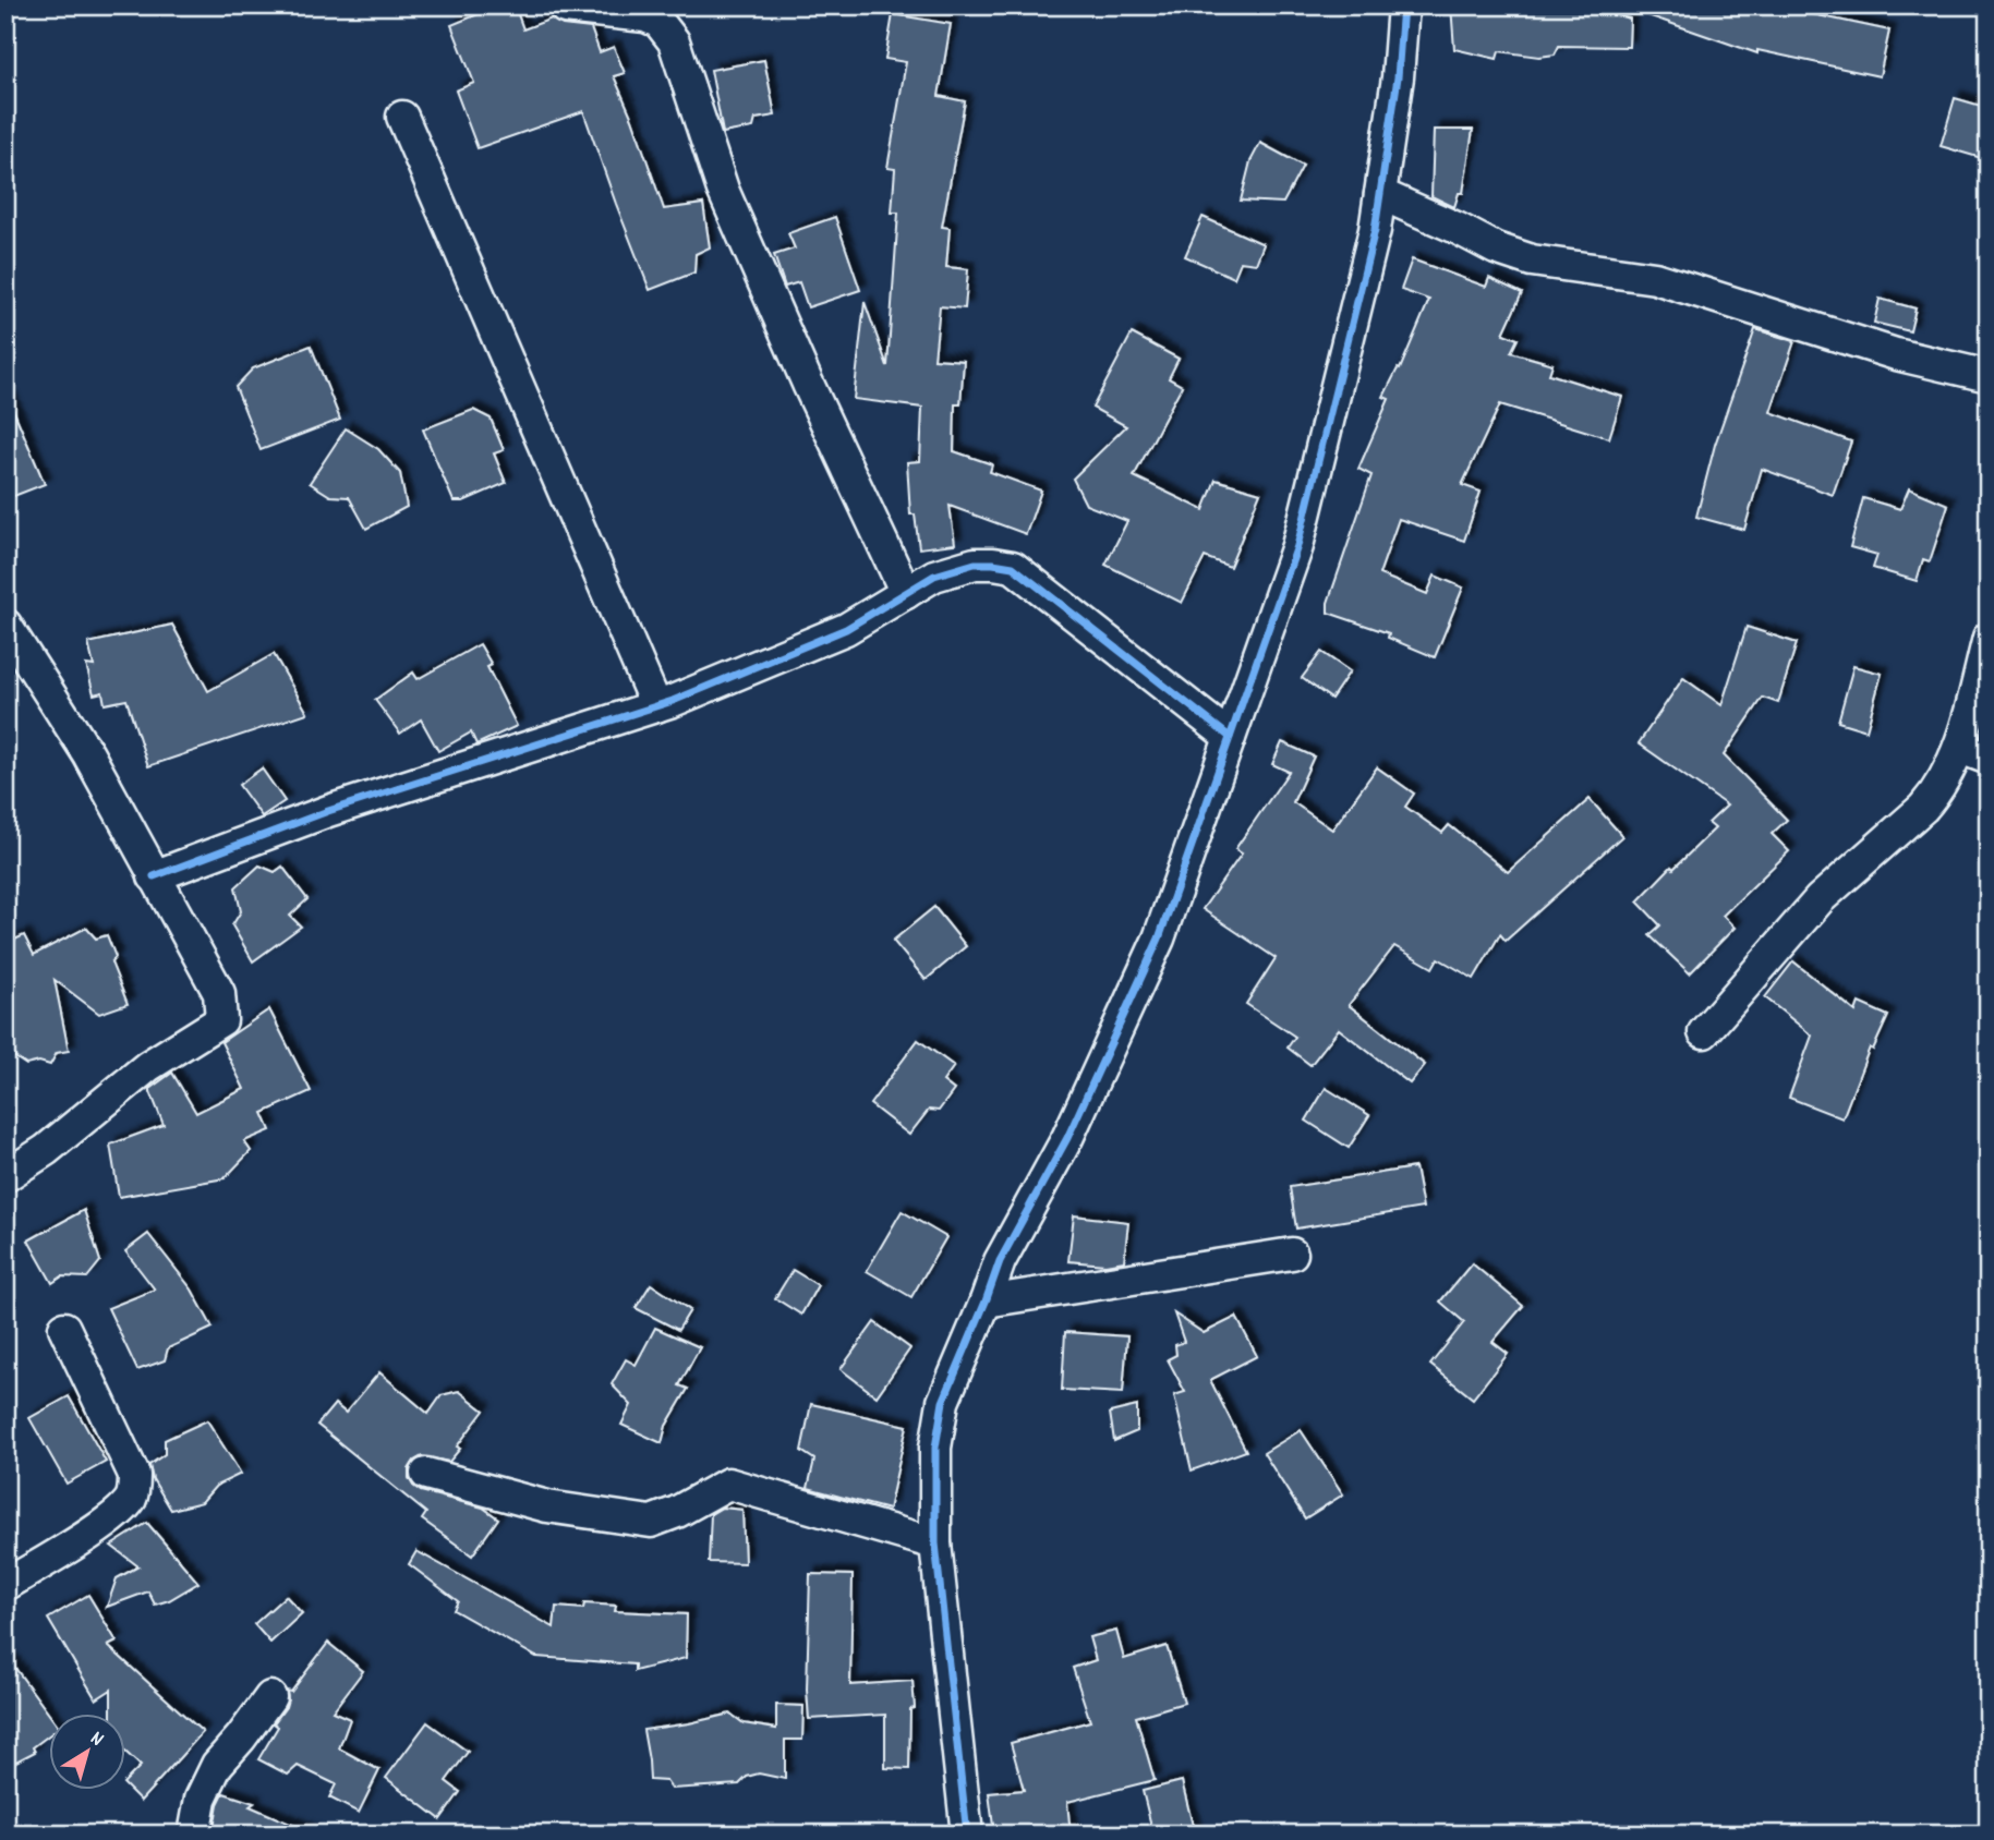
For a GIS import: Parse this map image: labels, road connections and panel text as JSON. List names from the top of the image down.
{
  "north": "top right"
}
